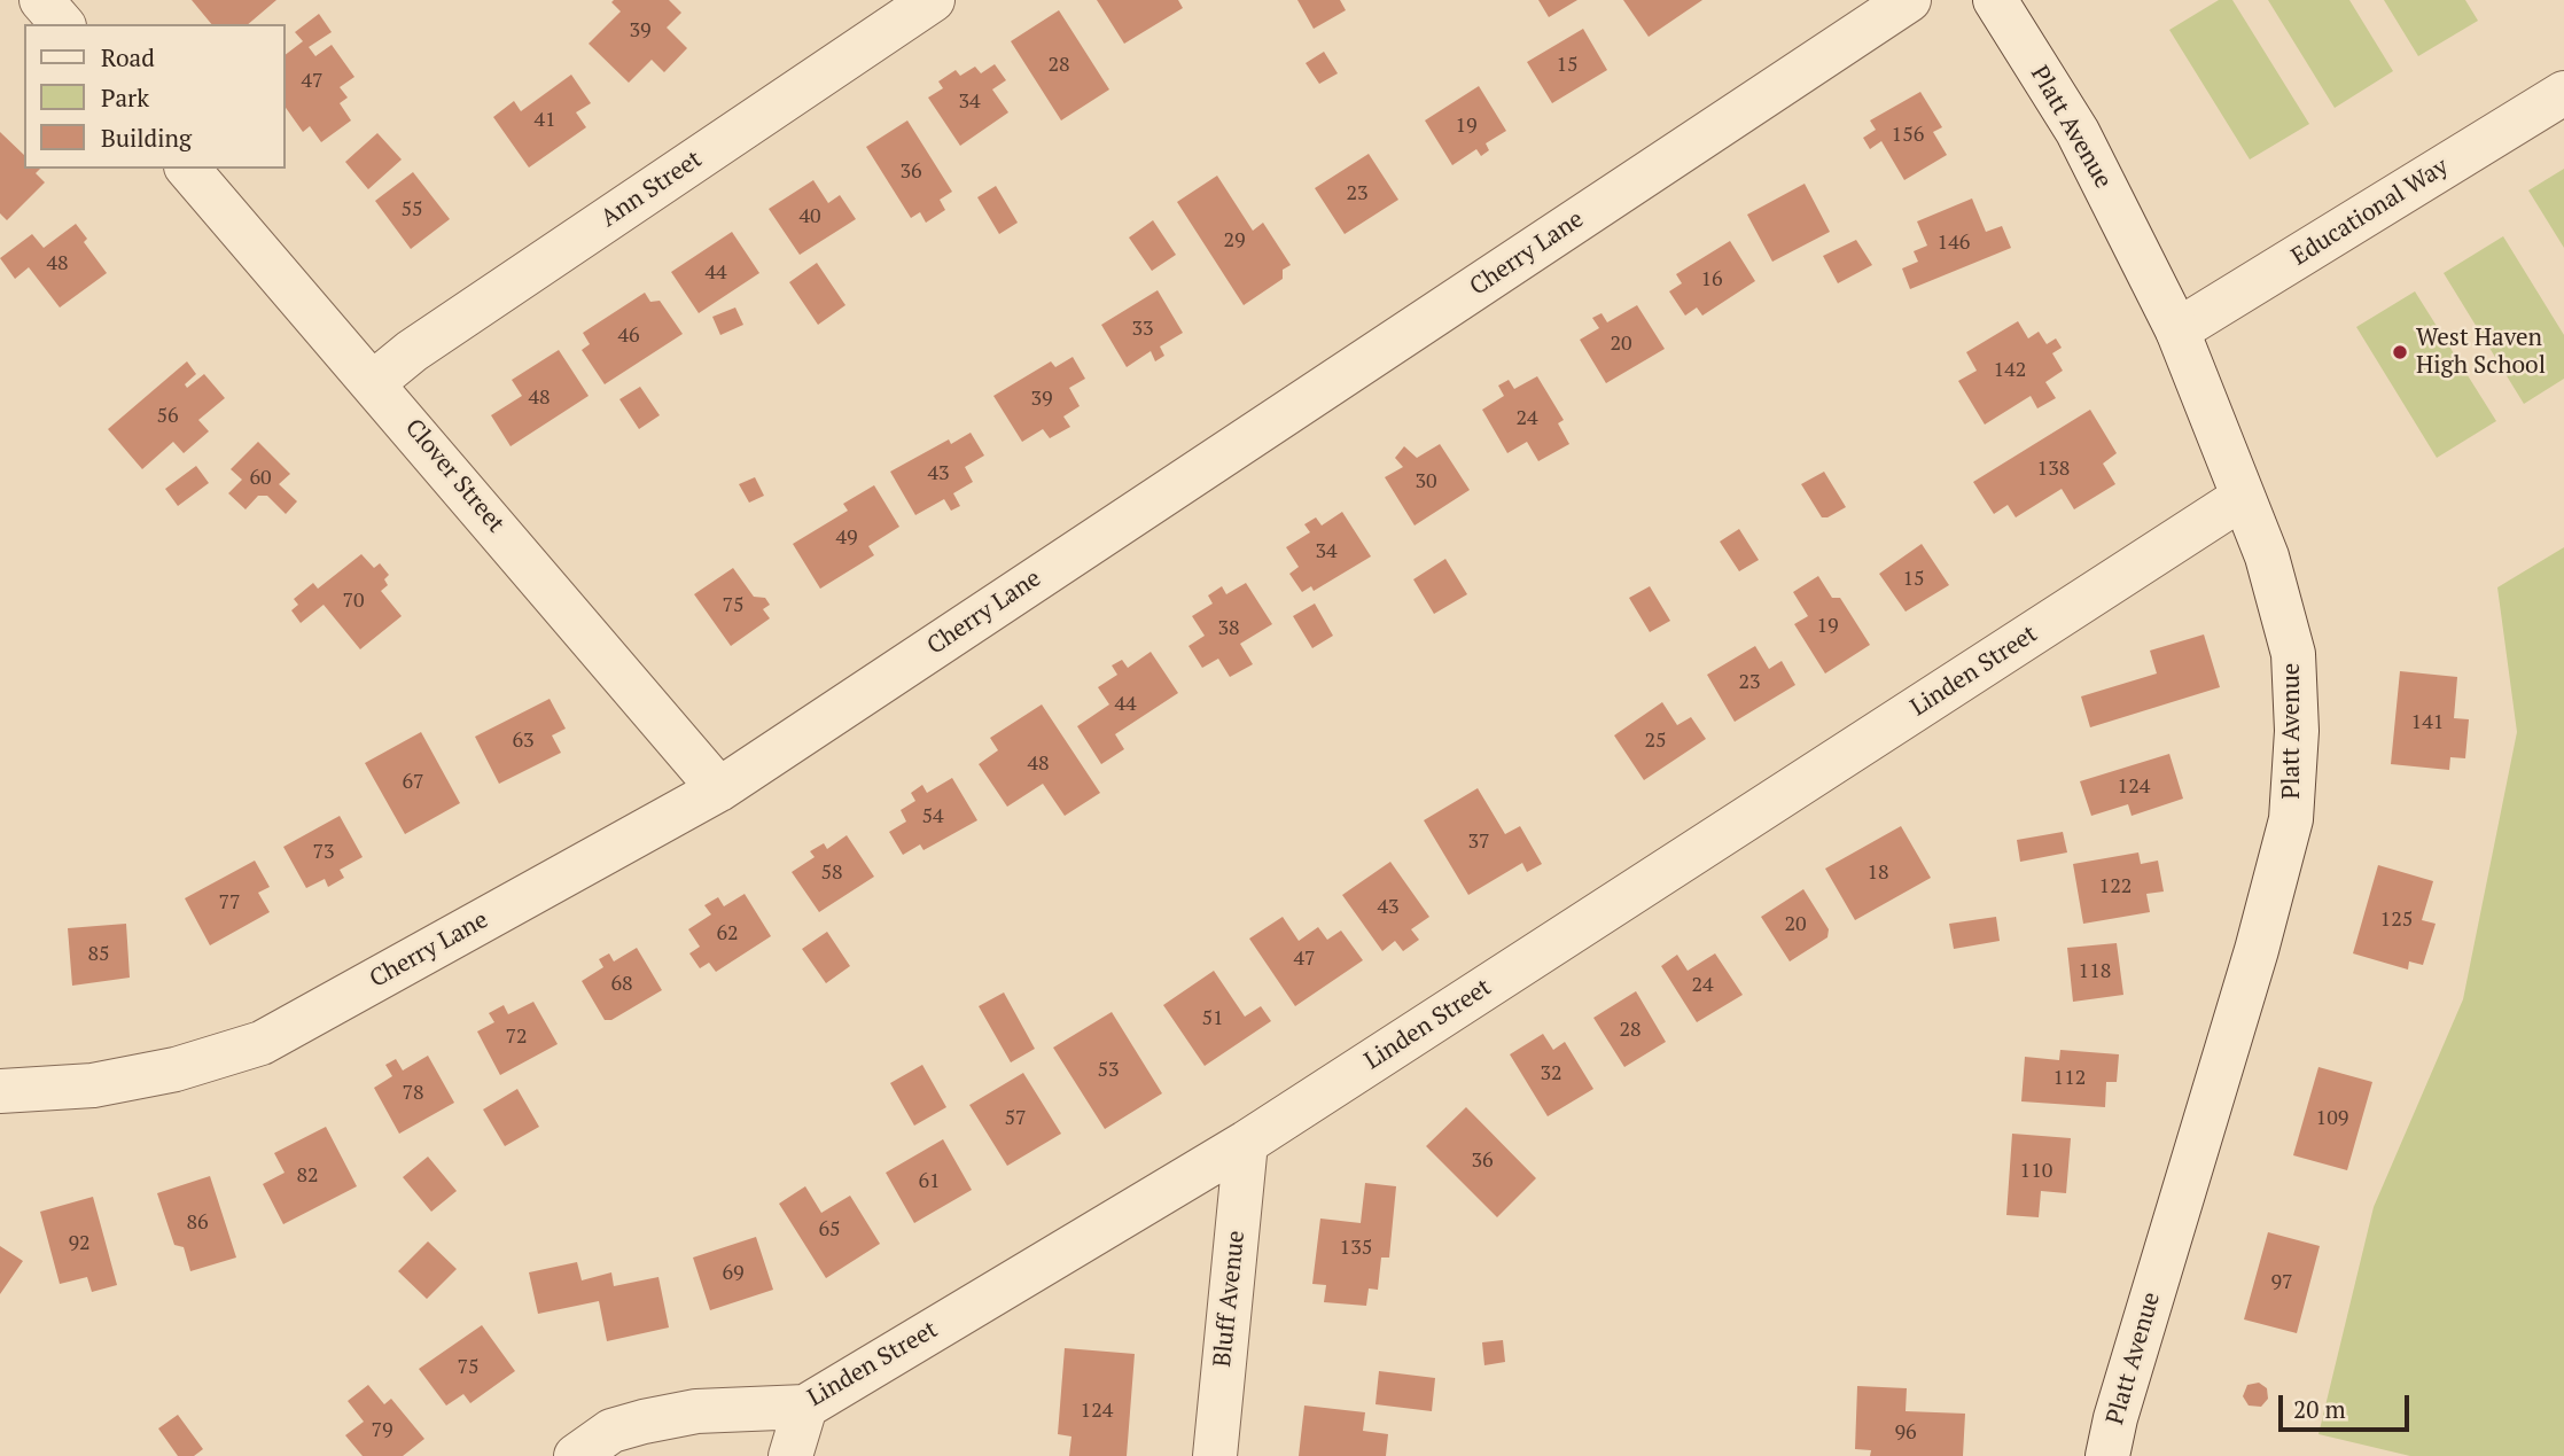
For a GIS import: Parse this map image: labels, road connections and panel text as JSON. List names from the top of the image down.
{
  "streets": {
    "street": [
      "Platt Avenue",
      "Ann Street",
      "Educational Way",
      "Cherry Lane",
      "Clover Street",
      "Linden Street",
      "Bluff Avenue"
    ]
  },
  "crossings": [
    ["Platt Avenue", "Educational Way"],
    ["Platt Avenue", "Linden Street"],
    ["Ann Street", "Clover Street"],
    ["Cherry Lane", "Clover Street"],
    ["Linden Street", "Bluff Avenue"]
  ],
  "places": ["West Haven High School"],
  "house_numbers": [
    "39",
    "28",
    "15",
    "47",
    "34",
    "41",
    "19",
    "156",
    "36",
    "23",
    "55",
    "40",
    "29",
    "146",
    "48",
    "44",
    "16",
    "33",
    "46",
    "20",
    "142",
    "48",
    "39",
    "56",
    "24",
    "138",
    "43",
    "60",
    "30",
    "49",
    "34",
    "15",
    "70",
    "75",
    "19",
    "38",
    "23",
    "44",
    "141",
    "63",
    "25",
    "48",
    "67",
    "124",
    "54",
    "37",
    "73",
    "58",
    "18",
    "122",
    "77",
    "43",
    "125",
    "20",
    "62",
    "85",
    "47",
    "118",
    "68",
    "24",
    "51",
    "28",
    "72",
    "53",
    "32",
    "112",
    "78",
    "57",
    "109",
    "36",
    "110",
    "82",
    "61",
    "86",
    "65",
    "92",
    "135",
    "69",
    "97",
    "75",
    "124",
    "79",
    "96"
  ],
  "legend": ["Road", "Park", "Building"],
  "scale_bar": "20 m"
}
